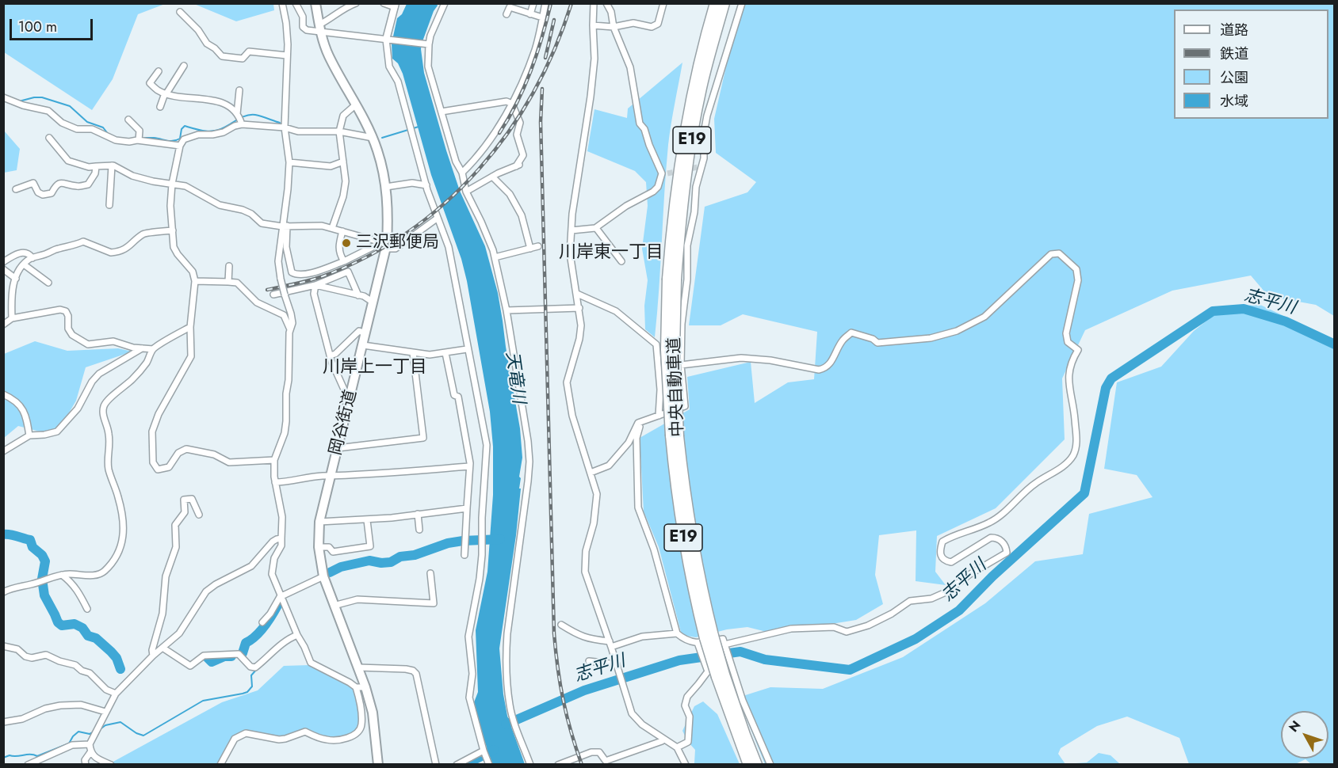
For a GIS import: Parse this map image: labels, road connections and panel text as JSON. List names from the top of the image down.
{
  "streets": {
    "highway": ["E19", "中央自動車道"],
    "main road": ["岡谷街道"]
  },
  "districts": ["川岸東一丁目", "川岸上一丁目"],
  "water": ["志平川", "天竜川"],
  "places": ["三沢郵便局"],
  "legend": [
    "道路",
    "鉄道",
    "公園",
    "水域"
  ],
  "scale_bar": "100 m",
  "north": "top left"
}
